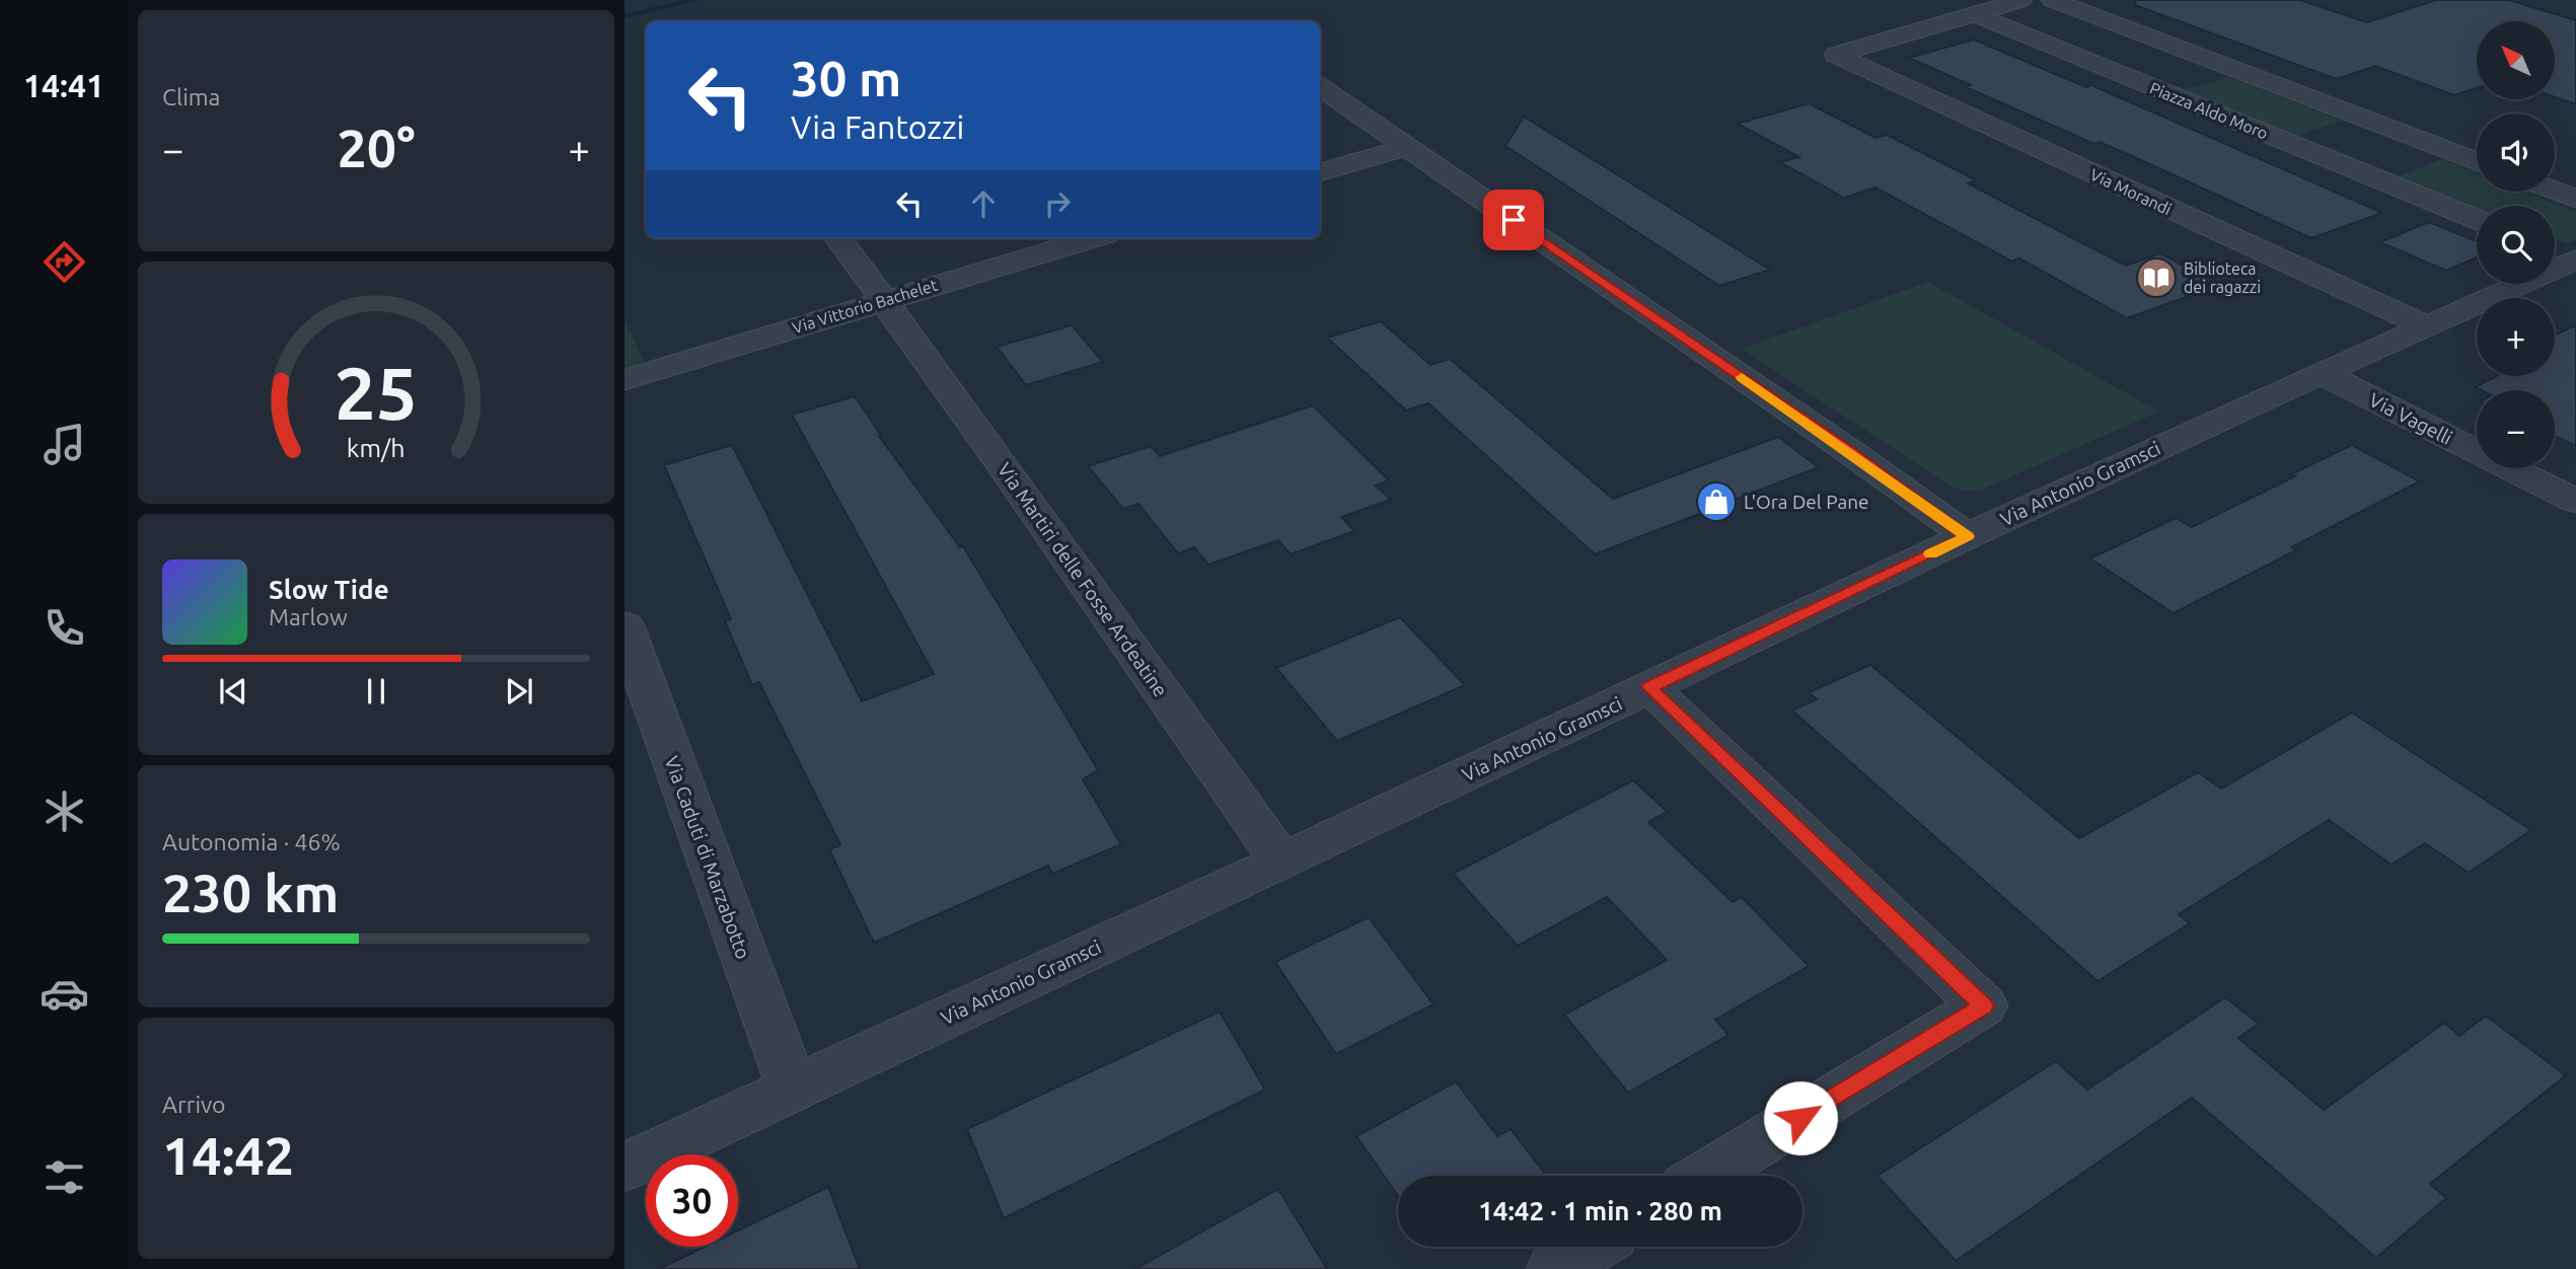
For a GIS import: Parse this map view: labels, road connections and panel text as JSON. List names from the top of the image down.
{
  "streets": {
    "street": [
      "Piazza Aldo Moro",
      "Via Morandi",
      "Via Vittorio Bachelet",
      "Via Vagelli",
      "Via Antonio Gramsci",
      "Via Martiri delle Fosse Ardeatine",
      "Via Caduti di Marzabotto"
    ]
  },
  "crossings": [
    ["Piazza Aldo Moro", "Via Morandi"],
    ["Via Morandi", "Via Antonio Gramsci"],
    ["Via Vittorio Bachelet", "Via Martiri delle Fosse Ardeatine"],
    ["Via Vagelli", "Via Antonio Gramsci"],
    ["Via Antonio Gramsci", "Via Martiri delle Fosse Ardeatine"],
    ["Via Antonio Gramsci", "Via Caduti di Marzabotto"]
  ],
  "places": {
    "library": ["Biblioteca dei ragazzi"],
    "shop": ["L'Ora Del Pane"]
  },
  "north": "top left",
  "page": {
    "tabs": "14:41",
    "tile": [
      "Clima",
      ["Autonomia · 46%", "230 km"],
      ["Arrivo", "14:42"]
    ],
    "map_buttons": ["+", "−"],
    "turn": ["30 m", "Via Fantozzi"],
    "heat": ["−", "20°", "+"],
    "song": ["Slow Tide", "Marlow"],
    "limit": "30",
    "trip": "14:42 · 1 min · 280 m",
    "gauge": ["25", "km/h"]
  }
}
